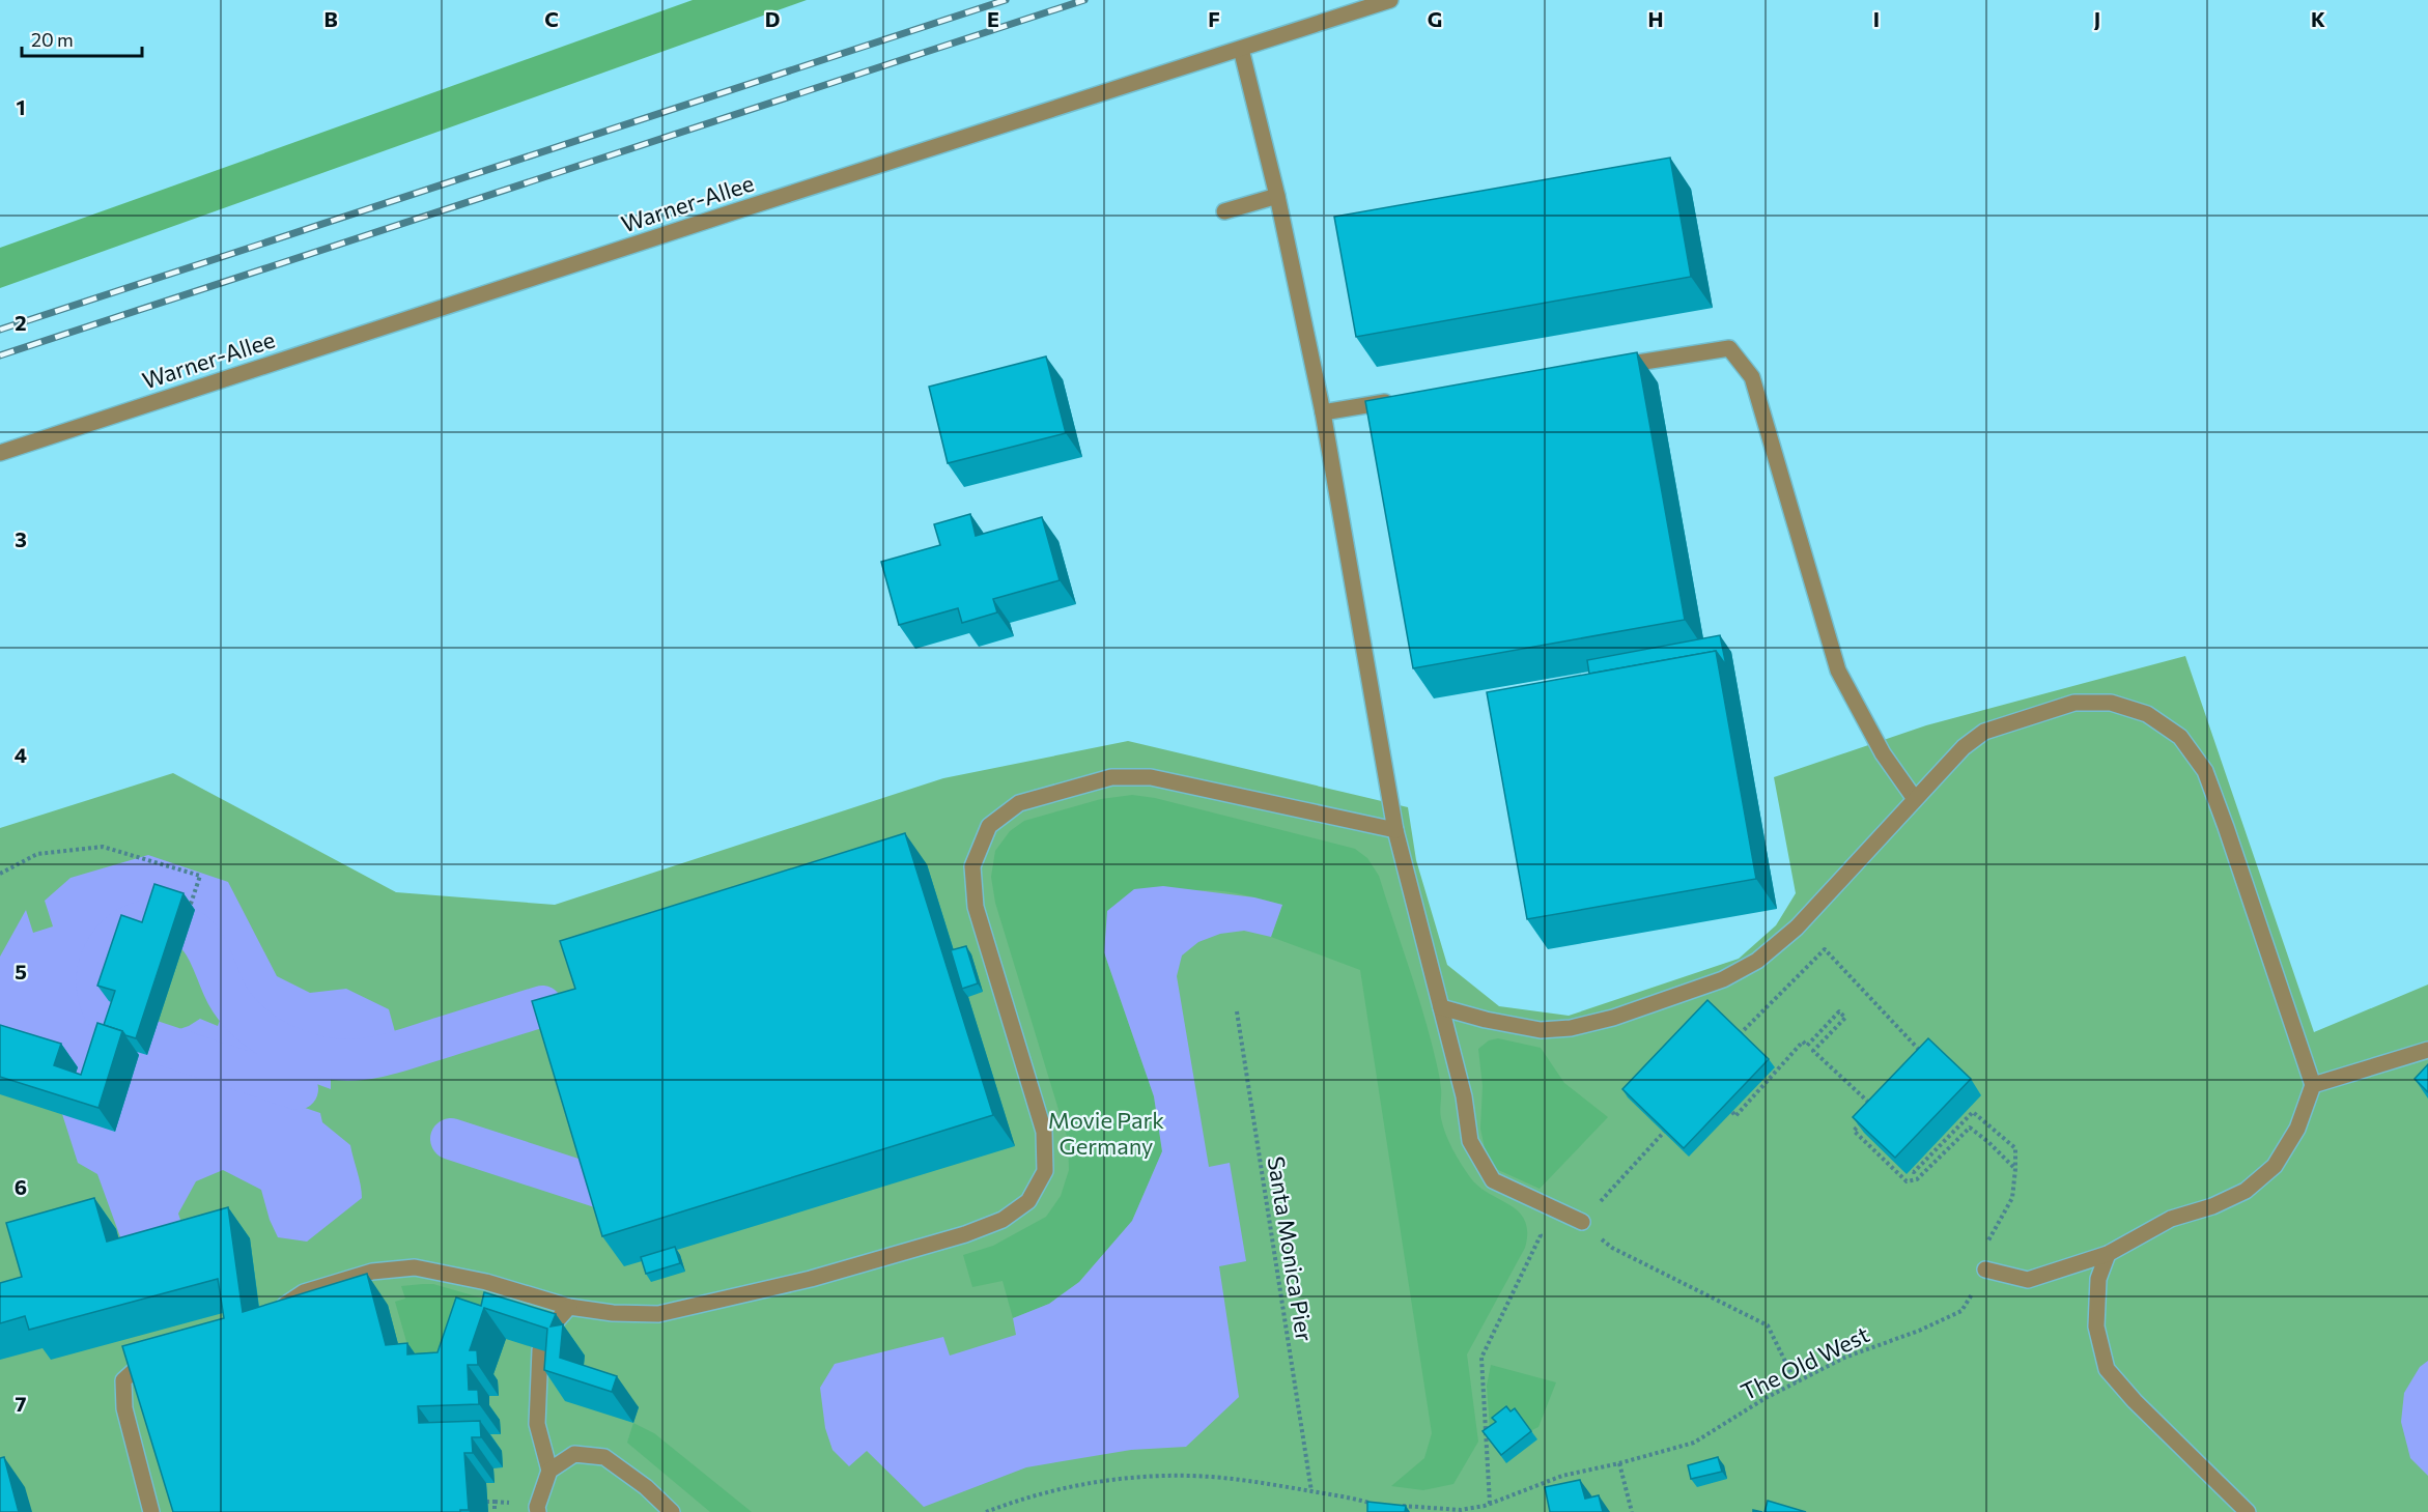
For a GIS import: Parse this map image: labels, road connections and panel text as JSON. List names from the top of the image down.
{
  "streets": {
    "street": ["Warner-Allee"],
    "path": ["Santa Monica Pier", "The Old West"]
  },
  "parks": ["Movie Park Germany"],
  "scale_bar": "20 m",
  "grid": {
    "columns": [
      "B",
      "C",
      "D",
      "E",
      "F",
      "G",
      "H",
      "I",
      "J",
      "K"
    ],
    "rows": [
      "1",
      "2",
      "3",
      "4",
      "5",
      "6",
      "7"
    ]
  }
}
